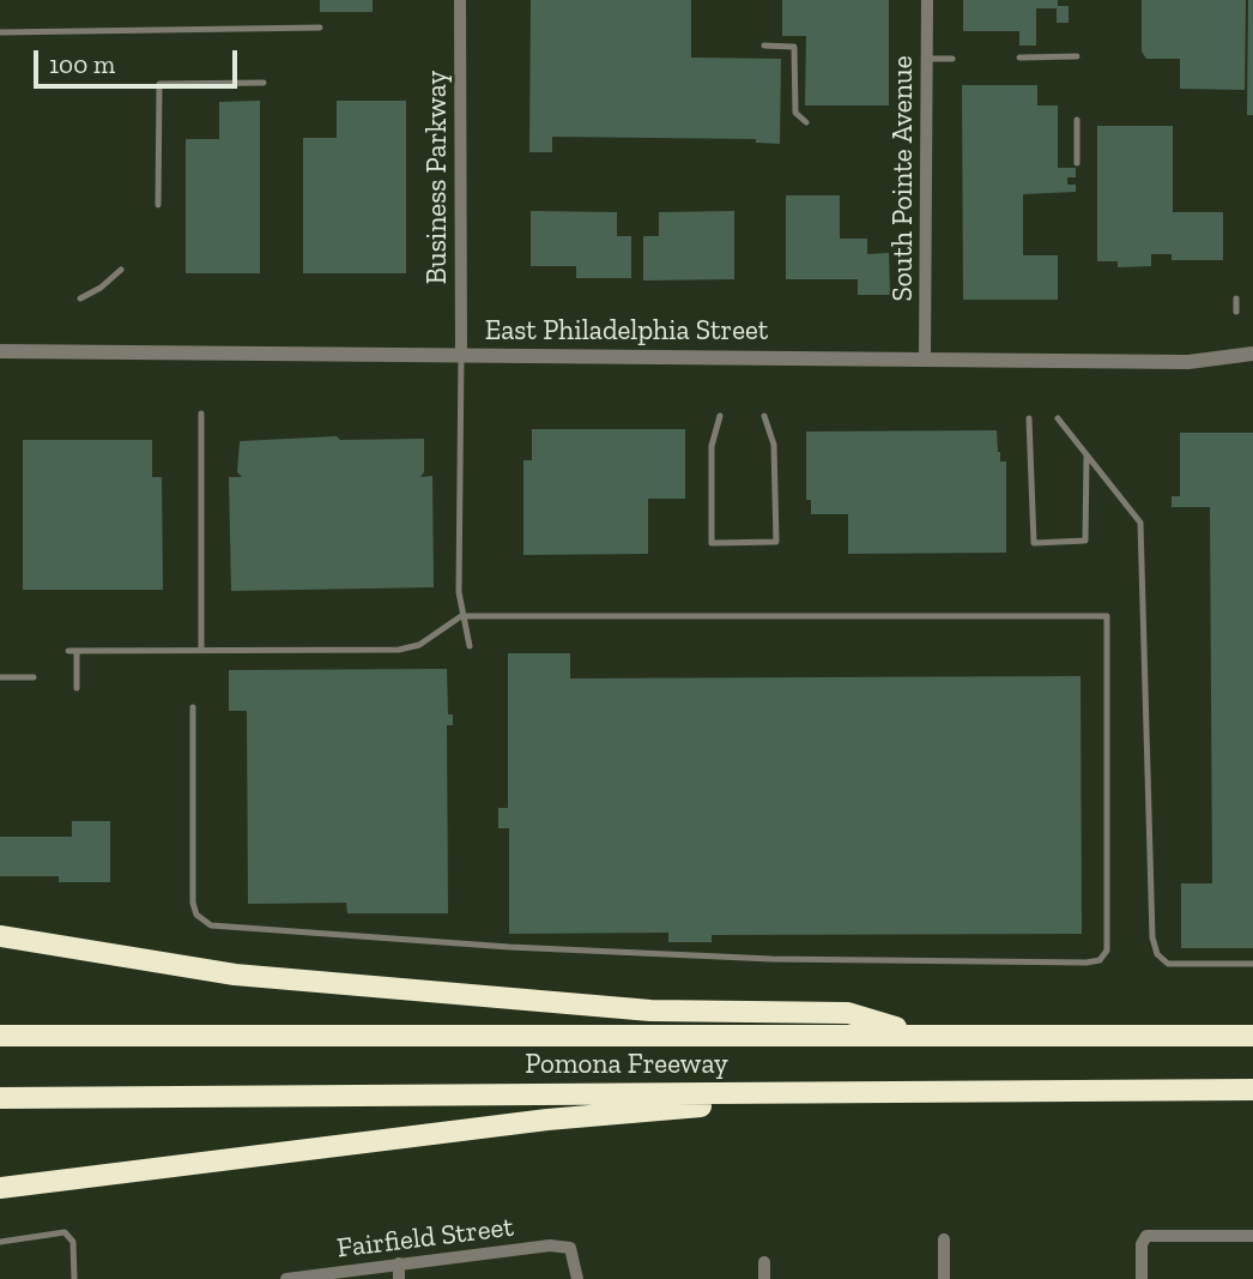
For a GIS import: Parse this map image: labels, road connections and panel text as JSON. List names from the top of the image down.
{
  "streets": {
    "highway": ["Pomona Freeway"],
    "street": [
      "Business Parkway",
      "South Pointe Avenue",
      "East Philadelphia Street",
      "Fairfield Street"
    ]
  },
  "crossings": [
    ["Business Parkway", "East Philadelphia Street"],
    ["South Pointe Avenue", "East Philadelphia Street"]
  ],
  "scale_bar": "100 m"
}
